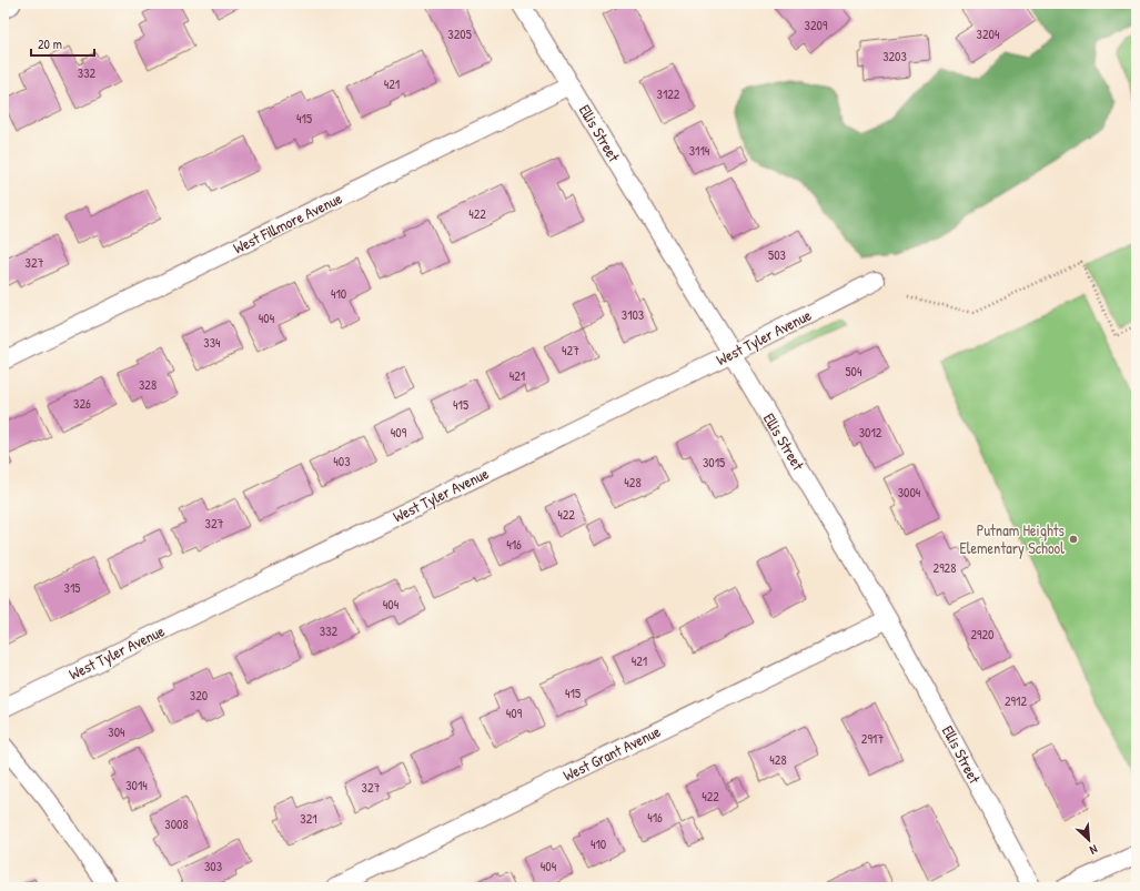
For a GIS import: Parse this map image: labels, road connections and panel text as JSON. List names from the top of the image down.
{
  "streets": {
    "street": [
      "Ellis Street",
      "West Fillmore Avenue",
      "West Tyler Avenue",
      "West Grant Avenue"
    ]
  },
  "crossings": [
    ["Ellis Street", "West Fillmore Avenue"],
    ["Ellis Street", "West Tyler Avenue"],
    ["Ellis Street", "West Grant Avenue"]
  ],
  "places": ["Putnam Heights Elementary School"],
  "house_numbers": [
    "3209",
    "3205",
    "3204",
    "3203",
    "332",
    "421",
    "3122",
    "415",
    "3114",
    "422",
    "503",
    "327",
    "410",
    "3103",
    "404",
    "334",
    "427",
    "504",
    "421",
    "328",
    "326",
    "415",
    "409",
    "3012",
    "403",
    "3015",
    "428",
    "3004",
    "422",
    "327",
    "416",
    "2928",
    "315",
    "404",
    "332",
    "2920",
    "421",
    "415",
    "320",
    "2912",
    "409",
    "304",
    "2917",
    "428",
    "3014",
    "327",
    "422",
    "416",
    "321",
    "3008",
    "410",
    "303",
    "404"
  ],
  "scale_bar": "20 m",
  "north": "bottom right"
}
